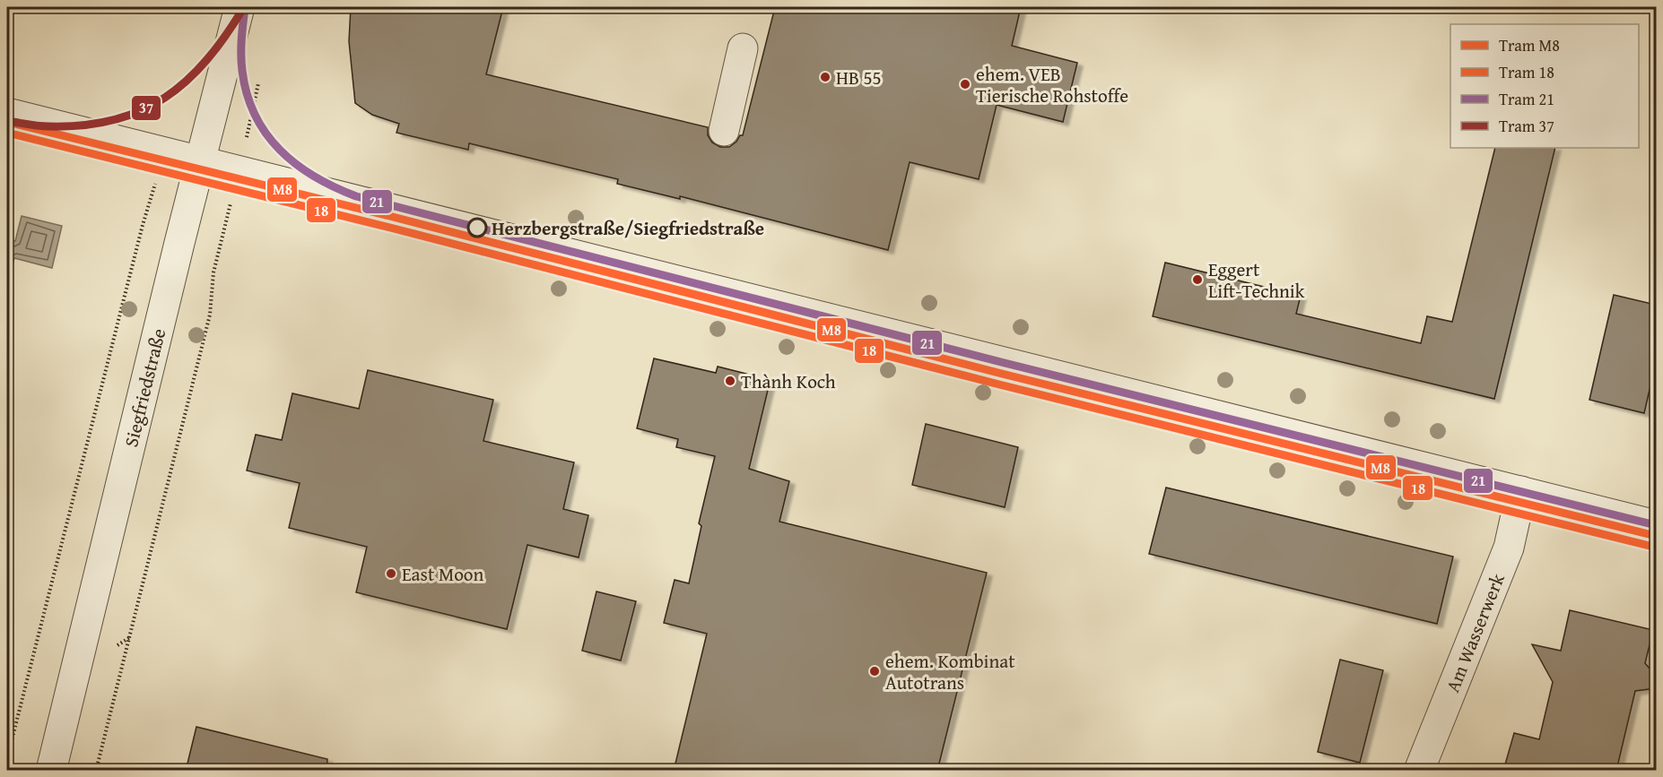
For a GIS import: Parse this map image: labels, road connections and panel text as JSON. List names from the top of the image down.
{
  "streets": {
    "street": ["Siegfriedstraße", "Am Wasserwerk"]
  },
  "places": [
    "HB 55",
    "ehem. VEB Tierische Rohstoffe",
    "Herzbergstraße/Siegfriedstraße",
    "Eggert Lift-Technik",
    "Thành Koch",
    "East Moon",
    "ehem. Kombinat Autotrans"
  ],
  "lines": [
    "tram line 37",
    "tram line 21",
    "tram line M8",
    "tram line 18"
  ],
  "legend": [
    "Tram M8",
    "Tram 18",
    "Tram 21",
    "Tram 37"
  ]
}
